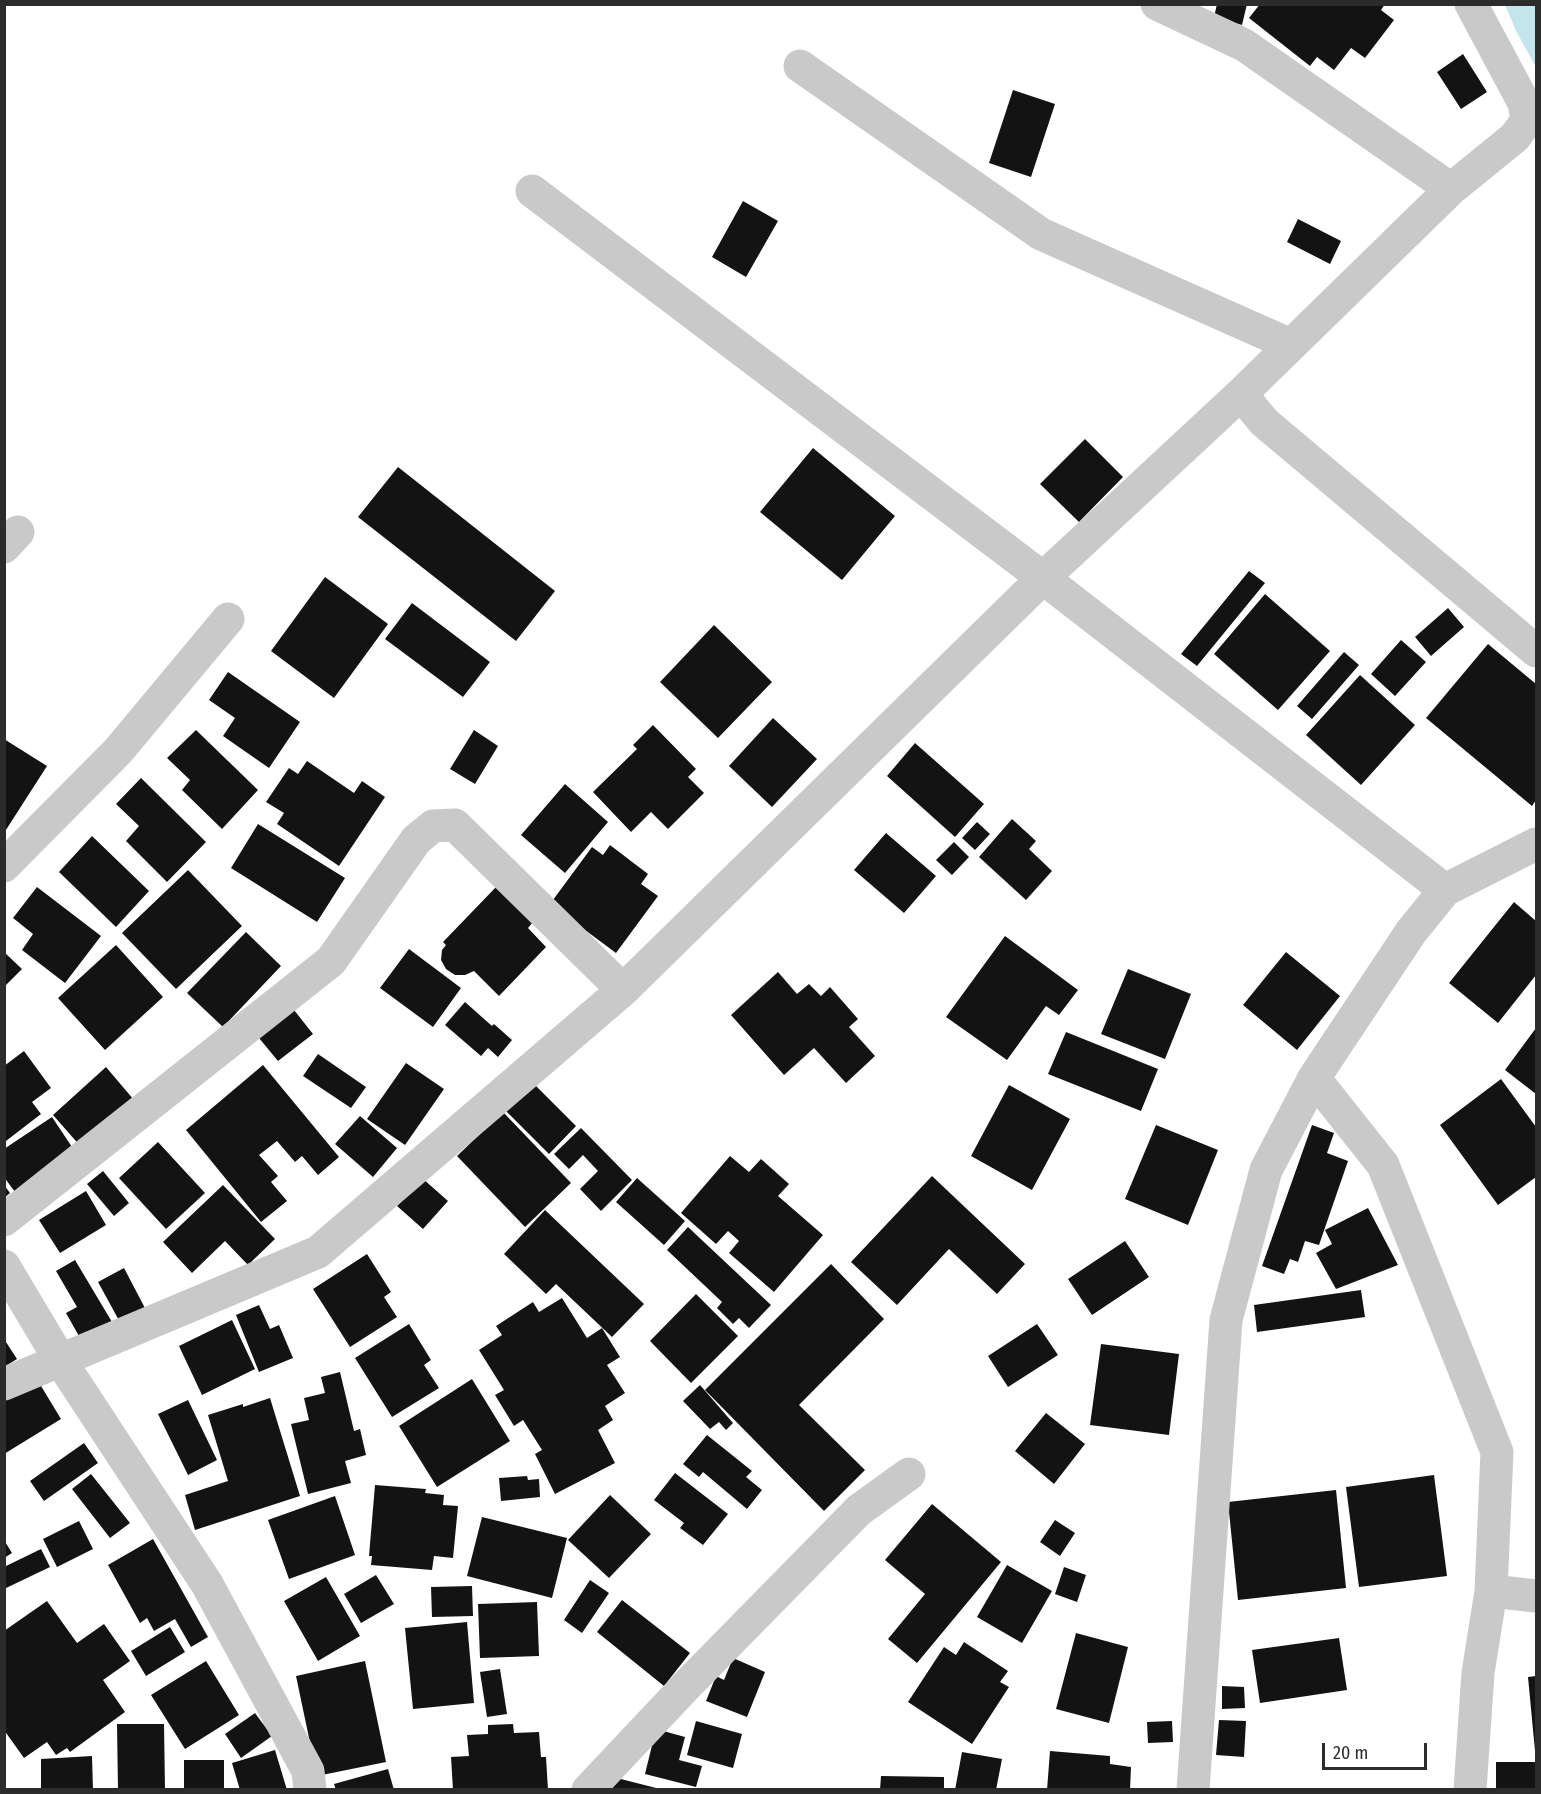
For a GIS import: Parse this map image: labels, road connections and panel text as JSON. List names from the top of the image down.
{
  "scale_bar": "20 m"
}
